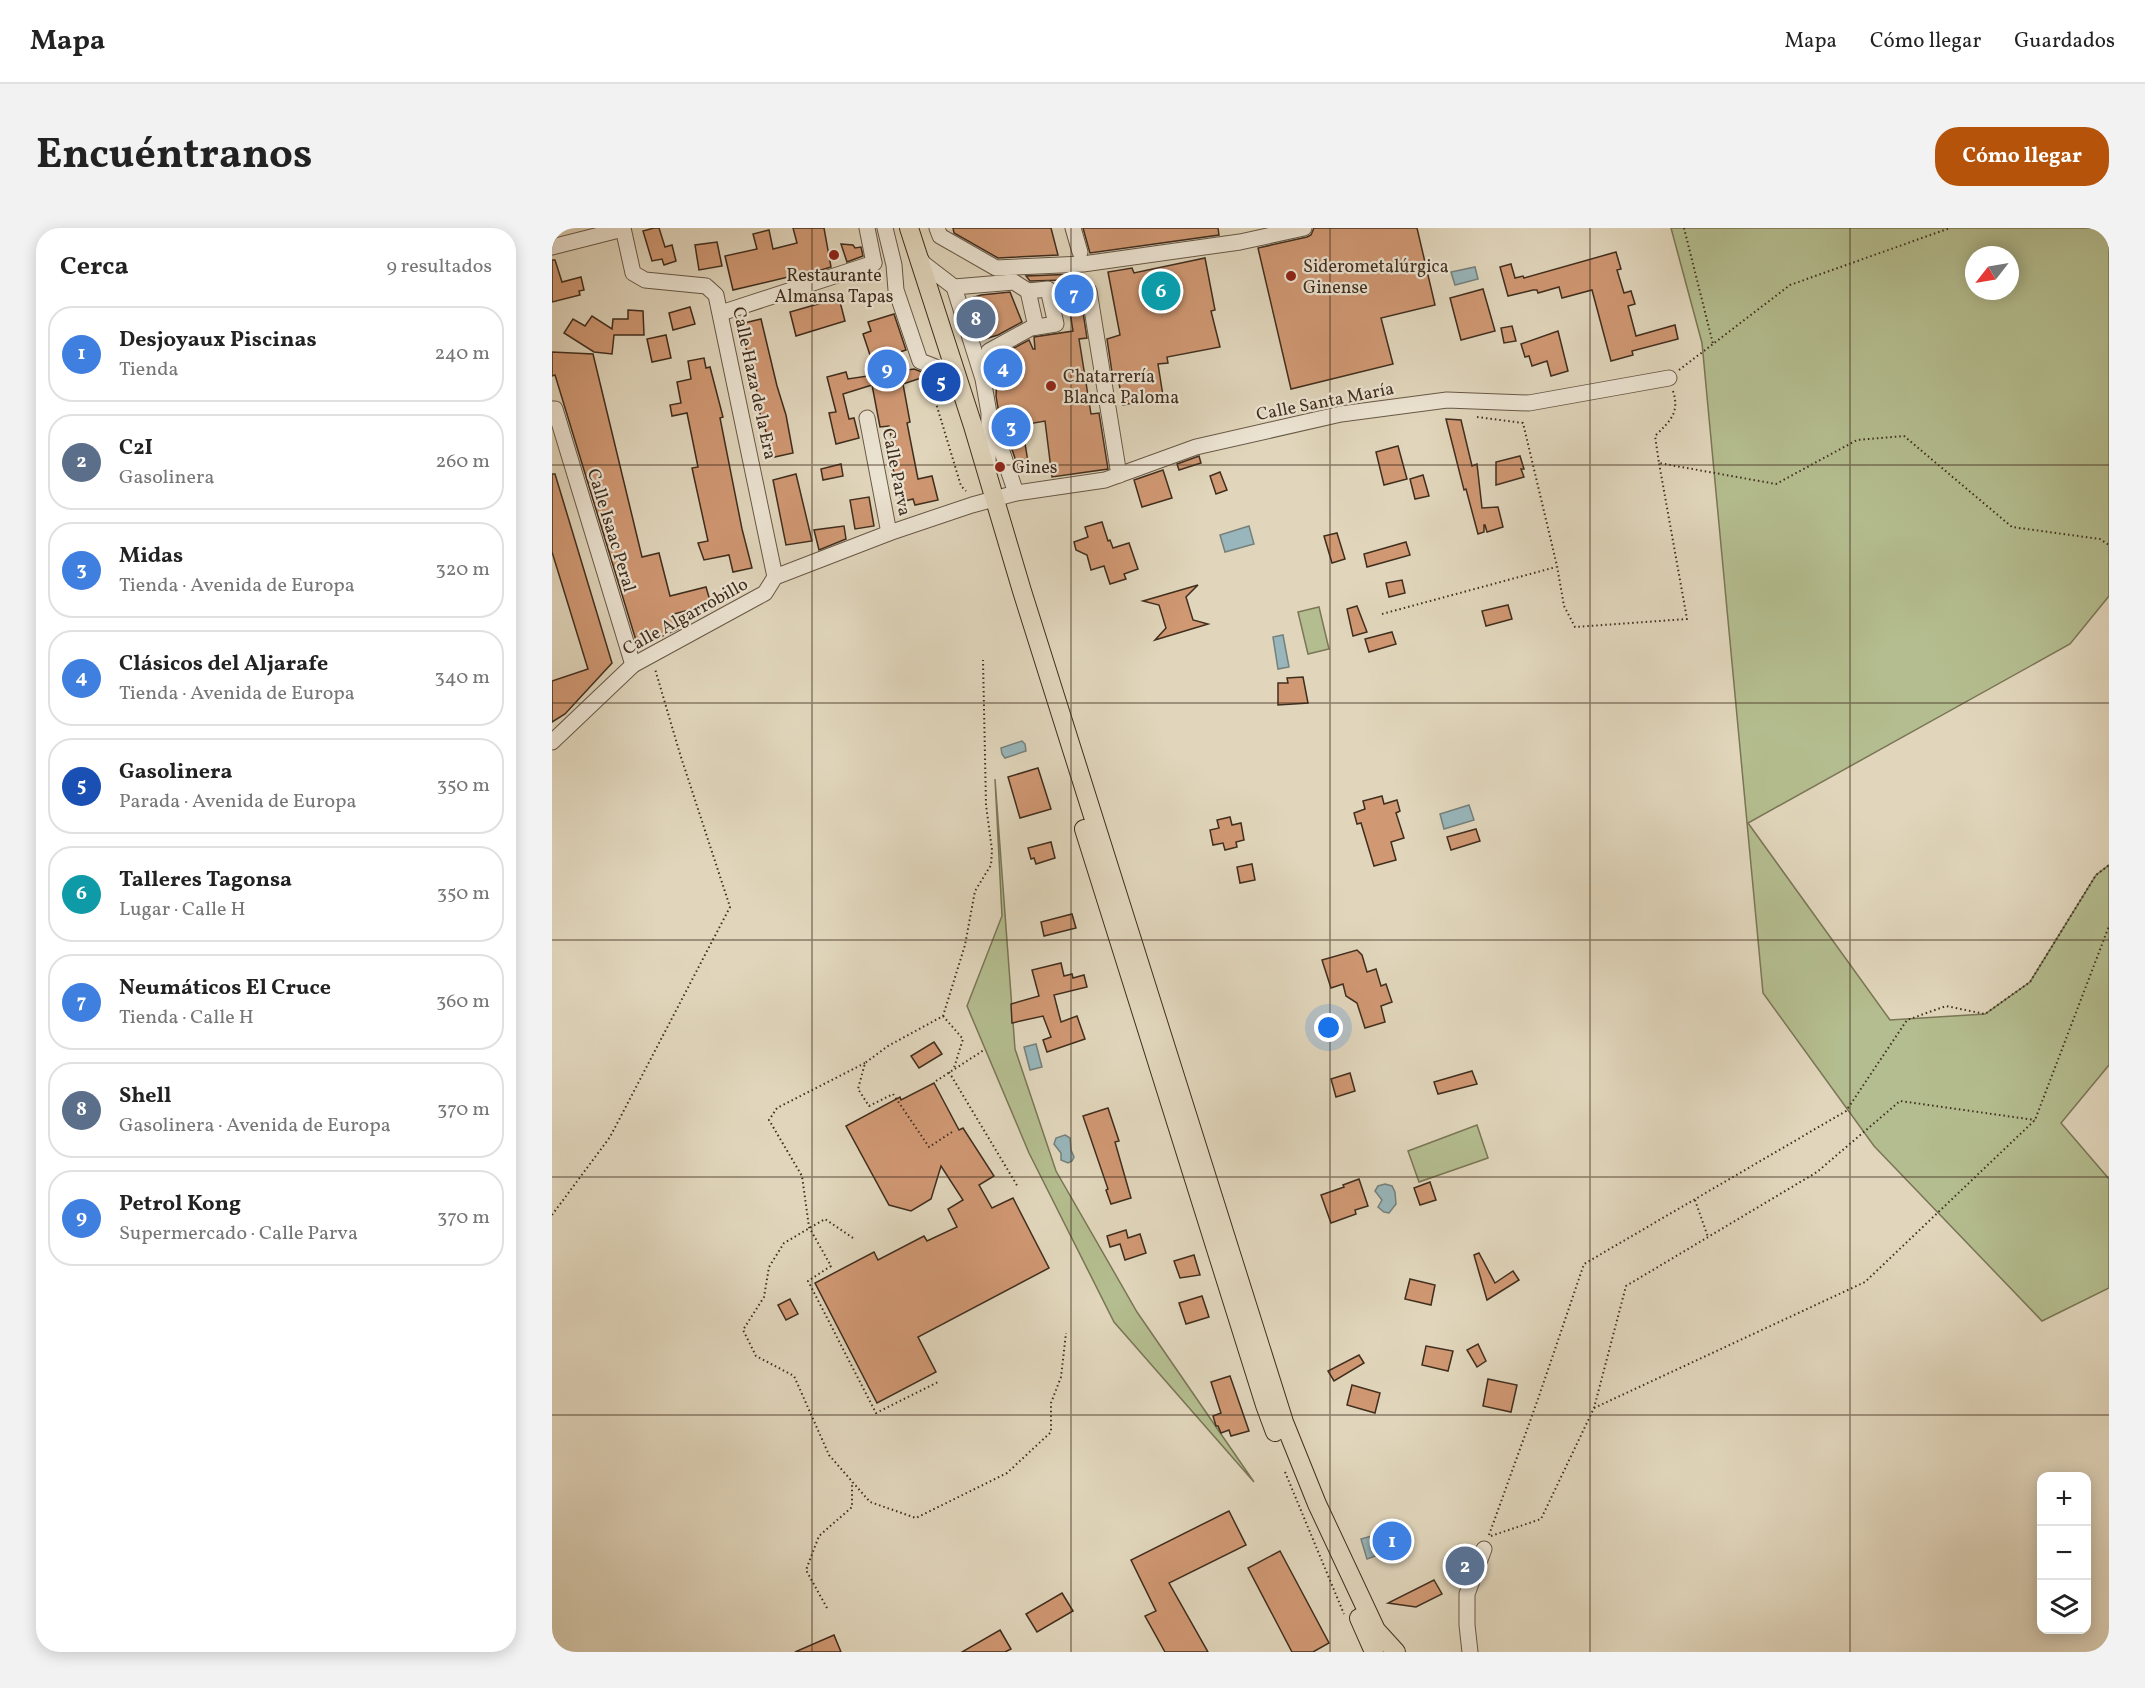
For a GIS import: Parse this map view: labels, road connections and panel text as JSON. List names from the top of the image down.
{
  "streets": {
    "street": [
      "Calle Haza de la Era",
      "Calle Santa María",
      "Calle Parva",
      "Calle Isaac Peral",
      "Calle Algarrobillo"
    ]
  },
  "crossings": [
    ["Calle Haza de la Era", "Calle Algarrobillo"],
    ["Calle Santa María", "Calle Algarrobillo"],
    ["Calle Parva", "Calle Algarrobillo"],
    ["Calle Isaac Peral", "Calle Algarrobillo"]
  ],
  "places": [
    "Restaurante Almansa Tapas",
    "Siderometalúrgica Ginense",
    "Chatarrería Blanca Paloma",
    "Gines"
  ],
  "north": "bottom left",
  "page": {
    "header": "Mapa",
    "nav": ["Mapa", "Cómo llegar", "Guardados"],
    "title": "Encuéntranos",
    "buttons": "Cómo llegar",
    "heading": ["Cerca", "9 resultados"],
    "pins": [
      "6",
      "7",
      "8",
      "4",
      "9",
      "5",
      "3",
      "1",
      "2"
    ],
    "list": [
      {
        "mark": "1",
        "name": "Desjoyaux Piscinas",
        "note": "Tienda",
        "value": "240 m"
      },
      {
        "mark": "2",
        "name": "C2I",
        "note": "Gasolinera",
        "value": "260 m"
      },
      {
        "mark": "3",
        "name": "Midas",
        "note": "Tienda · Avenida de Europa",
        "value": "320 m"
      },
      {
        "mark": "4",
        "name": "Clásicos del Aljarafe",
        "note": "Tienda · Avenida de Europa",
        "value": "340 m"
      },
      {
        "mark": "5",
        "name": "Gasolinera",
        "note": "Parada · Avenida de Europa",
        "value": "350 m"
      },
      {
        "mark": "6",
        "name": "Talleres Tagonsa",
        "note": "Lugar · Calle H",
        "value": "350 m"
      },
      {
        "mark": "7",
        "name": "Neumáticos El Cruce",
        "note": "Tienda · Calle H",
        "value": "360 m"
      },
      {
        "mark": "8",
        "name": "Shell",
        "note": "Gasolinera · Avenida de Europa",
        "value": "370 m"
      },
      {
        "mark": "9",
        "name": "Petrol Kong",
        "note": "Supermercado · Calle Parva",
        "value": "370 m"
      }
    ],
    "map_buttons": ["+", "−"]
  }
}
